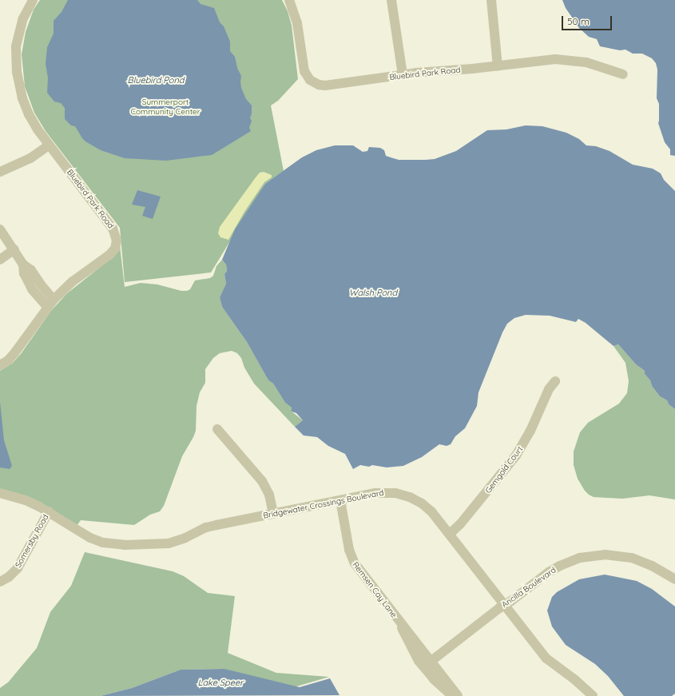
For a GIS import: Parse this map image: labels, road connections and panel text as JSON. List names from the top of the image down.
{
  "streets": {
    "street": [
      "Bluebird Park Road",
      "Gemgold Court",
      "Bridgewater Crossings Boulevard",
      "Somersby Road",
      "Ancilla Boulevard",
      "Remsen Cay Lane"
    ]
  },
  "crossings": [
    ["Gemgold Court", "Bridgewater Crossings Boulevard"],
    ["Bridgewater Crossings Boulevard", "Somersby Road"],
    ["Bridgewater Crossings Boulevard", "Ancilla Boulevard"],
    ["Bridgewater Crossings Boulevard", "Remsen Cay Lane"],
    ["Ancilla Boulevard", "Remsen Cay Lane"]
  ],
  "water": ["Bluebird Pond", "Walsh Pond", "Lake Speer"],
  "parks": ["Summerport Community Center"],
  "scale_bar": "50 m"
}
